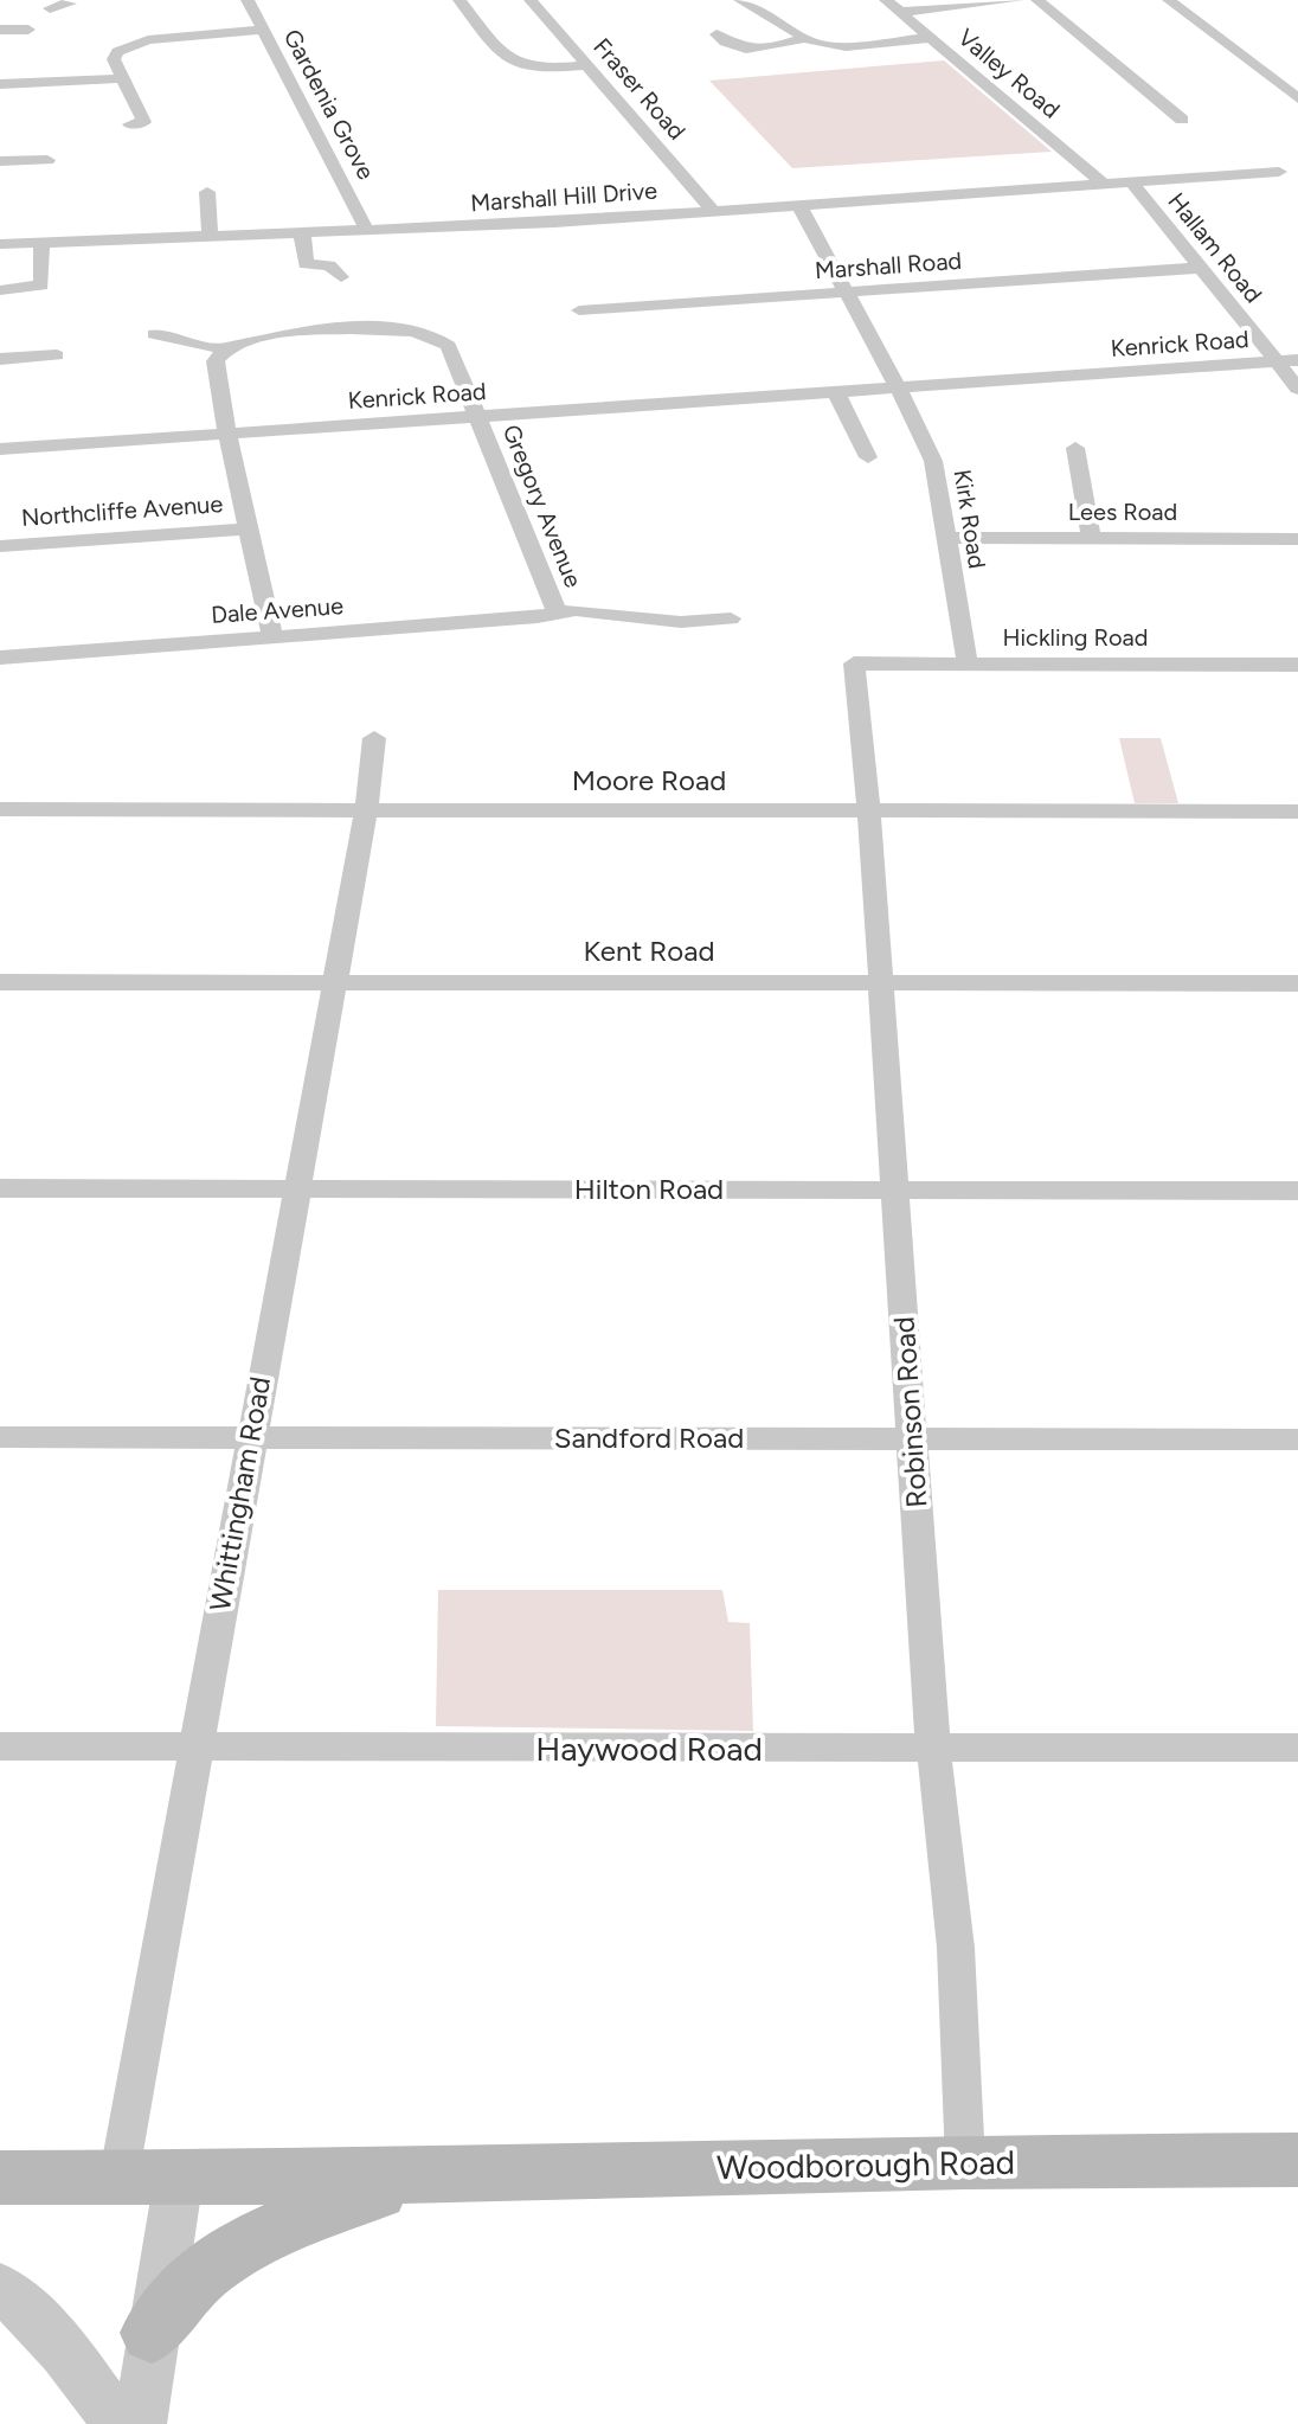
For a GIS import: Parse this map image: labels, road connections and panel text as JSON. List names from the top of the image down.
{
  "streets": {
    "main road": ["Woodborough Road"],
    "street": [
      "Valley Road",
      "Fraser Road",
      "Gardenia Grove",
      "Marshall Hill Drive",
      "Hallam Road",
      "Marshall Road",
      "Kenrick Road",
      "Gregory Avenue",
      "Northcliffe Avenue",
      "Lees Road",
      "Kirk Road",
      "Dale Avenue",
      "Hickling Road",
      "Moore Road",
      "Kent Road",
      "Hilton Road",
      "Robinson Road",
      "Sandford Road",
      "Whittingham Road",
      "Haywood Road"
    ]
  },
  "crossings": [
    ["Valley Road", "Marshall Hill Drive"],
    ["Fraser Road", "Marshall Hill Drive"],
    ["Gardenia Grove", "Marshall Hill Drive"],
    ["Marshall Hill Drive", "Hallam Road"],
    ["Marshall Hill Drive", "Kirk Road"],
    ["Hallam Road", "Marshall Road"],
    ["Hallam Road", "Kenrick Road"],
    ["Marshall Road", "Kirk Road"],
    ["Kenrick Road", "Gregory Avenue"],
    ["Kenrick Road", "Kirk Road"],
    ["Gregory Avenue", "Dale Avenue"],
    ["Lees Road", "Kirk Road"],
    ["Kirk Road", "Hickling Road"],
    ["Hickling Road", "Robinson Road"],
    ["Moore Road", "Robinson Road"],
    ["Moore Road", "Whittingham Road"],
    ["Kent Road", "Robinson Road"],
    ["Kent Road", "Whittingham Road"],
    ["Hilton Road", "Robinson Road"],
    ["Hilton Road", "Whittingham Road"],
    ["Robinson Road", "Sandford Road"],
    ["Robinson Road", "Haywood Road"],
    ["Robinson Road", "Woodborough Road"],
    ["Sandford Road", "Whittingham Road"],
    ["Whittingham Road", "Haywood Road"],
    ["Whittingham Road", "Woodborough Road"]
  ]
}
